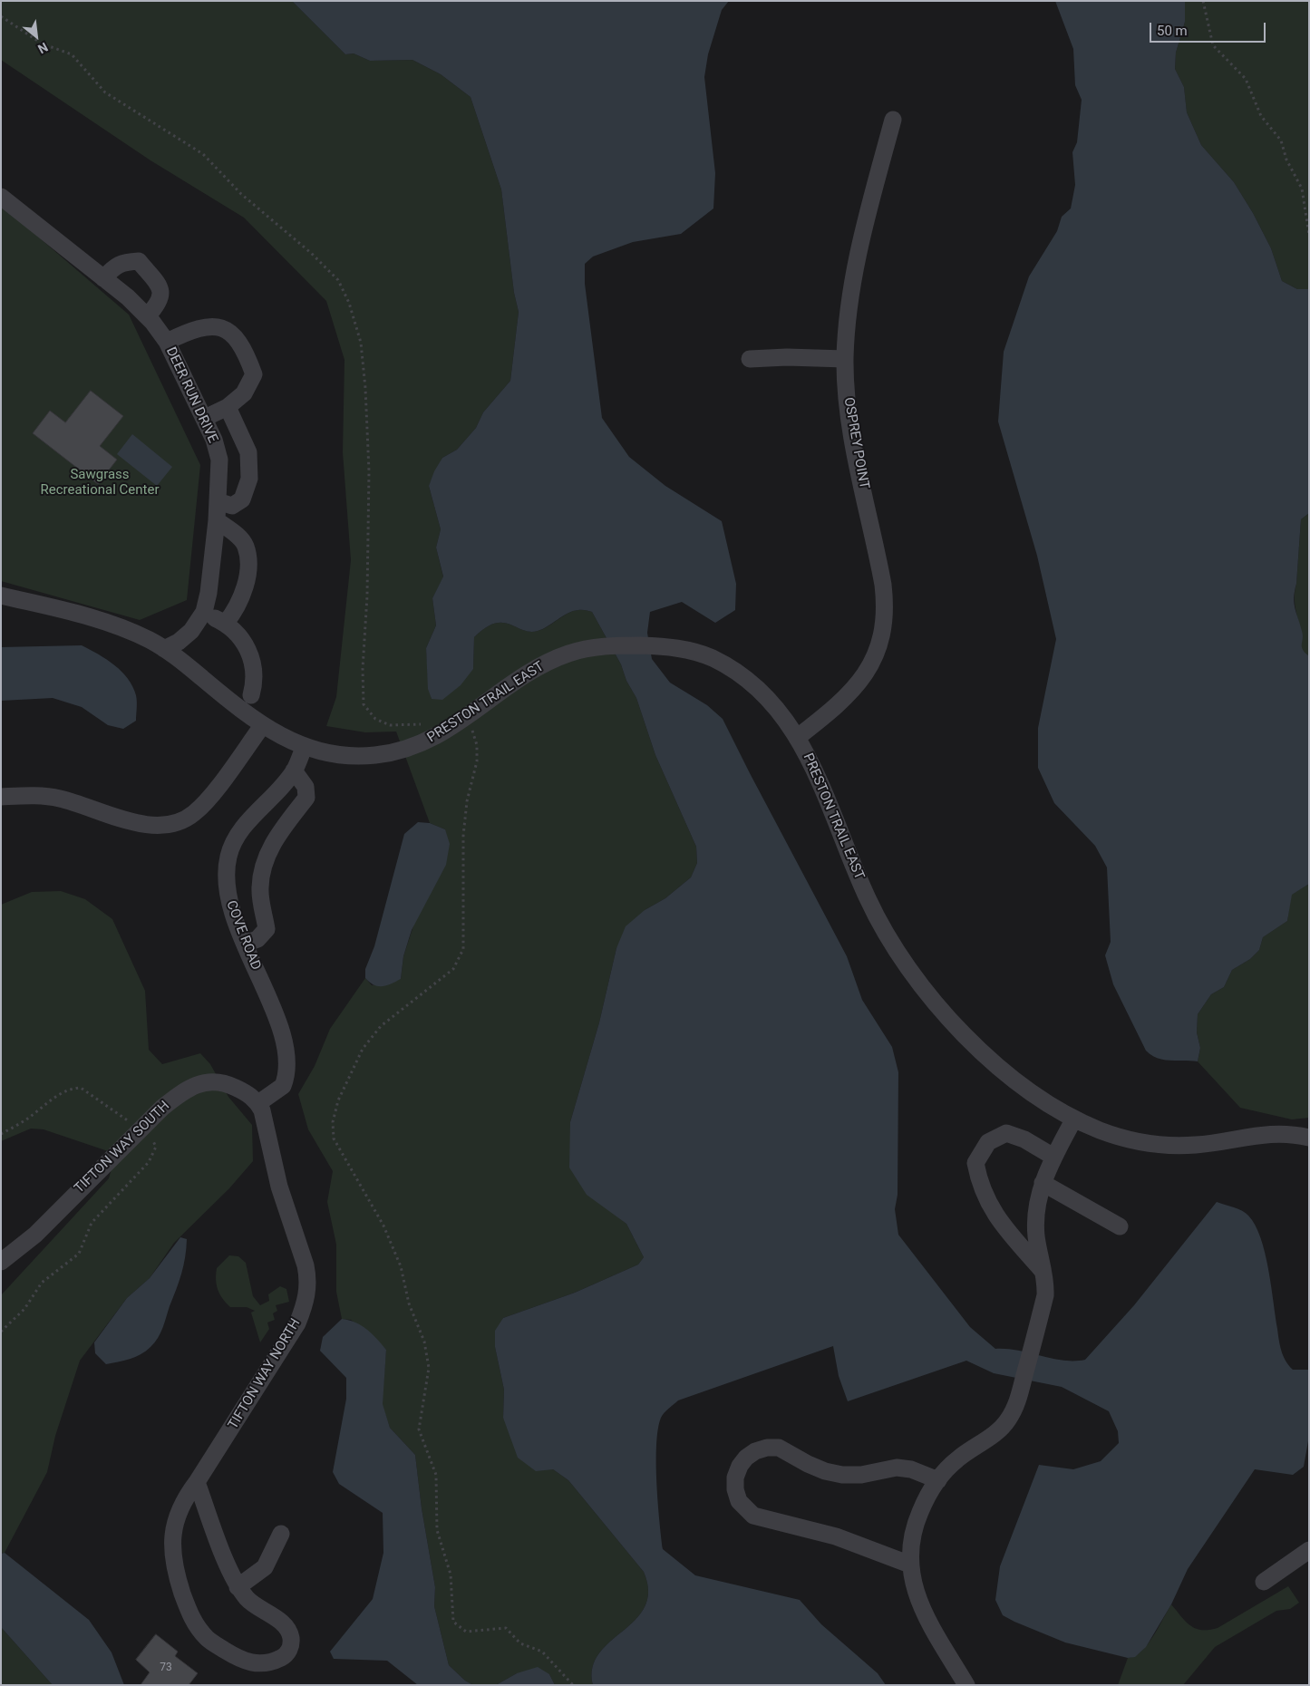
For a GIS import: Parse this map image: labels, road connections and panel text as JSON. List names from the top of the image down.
{
  "streets": {
    "street": [
      "DEER RUN DRIVE",
      "OSPREY POINT",
      "PRESTON TRAIL EAST",
      "COVE ROAD",
      "TIFTON WAY SOUTH",
      "TIFTON WAY NORTH"
    ]
  },
  "crossings": [
    ["DEER RUN DRIVE", "PRESTON TRAIL EAST"],
    ["OSPREY POINT", "PRESTON TRAIL EAST"],
    ["PRESTON TRAIL EAST", "COVE ROAD"],
    ["COVE ROAD", "TIFTON WAY SOUTH"],
    ["COVE ROAD", "TIFTON WAY NORTH"],
    ["TIFTON WAY SOUTH", "TIFTON WAY NORTH"]
  ],
  "parks": ["Sawgrass Recreational Center"],
  "house_numbers": ["73"],
  "scale_bar": "50 m",
  "north": "bottom right"
}
